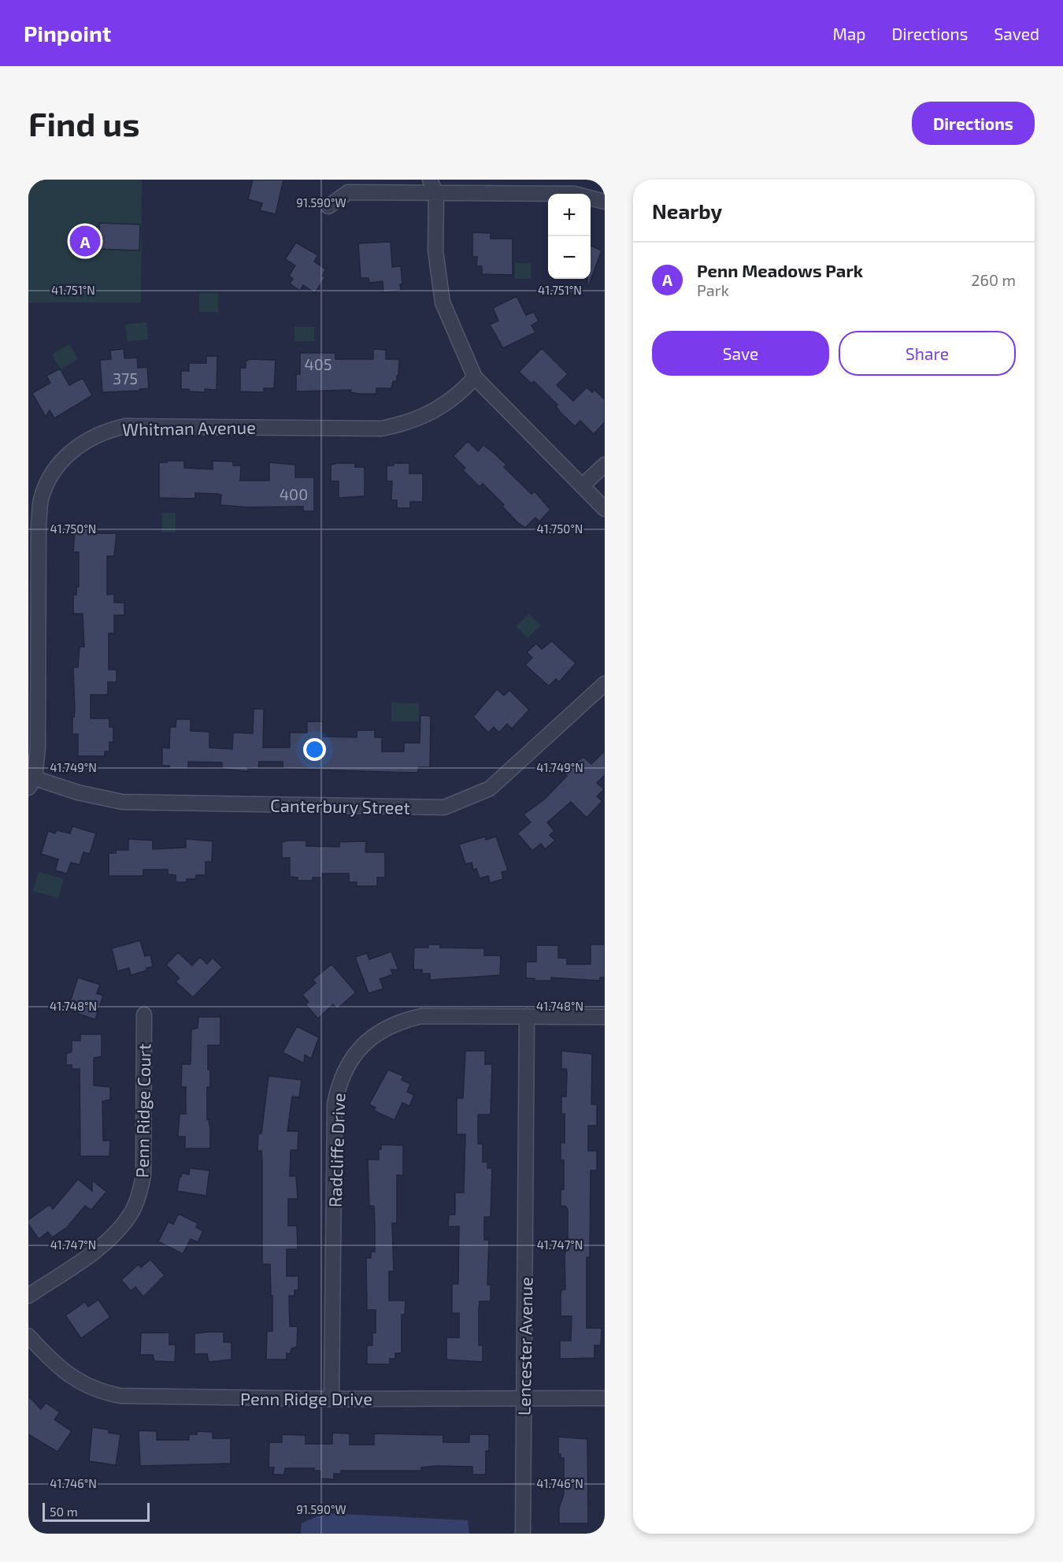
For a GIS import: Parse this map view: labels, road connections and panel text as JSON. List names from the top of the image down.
{
  "streets": {
    "street": [
      "Whitman Avenue",
      "Canterbury Street",
      "Penn Ridge Court",
      "Radcliffe Drive",
      "Lencester Avenue",
      "Penn Ridge Drive"
    ]
  },
  "crossings": [
    ["Whitman Avenue", "Canterbury Street"],
    ["Radcliffe Drive", "Lencester Avenue"],
    ["Radcliffe Drive", "Penn Ridge Drive"],
    ["Lencester Avenue", "Penn Ridge Drive"]
  ],
  "house_numbers": ["405", "375", "400"],
  "scale_bar": "50 m",
  "page": {
    "header": "Pinpoint",
    "nav": ["Map", "Directions", "Saved"],
    "buttons": [
      "Directions",
      ["Save", "Share"]
    ],
    "title": "Find us",
    "heading": "Nearby",
    "map_buttons": ["+", "−"],
    "pins": "A",
    "list": [
      {
        "mark": "A",
        "name": "Penn Meadows Park",
        "note": "Park",
        "value": "260 m"
      }
    ],
    "scale": "50 m"
  },
  "coordinates": [
    "91.590°W",
    "41.751°N",
    "41.750°N",
    "41.749°N",
    "41.748°N",
    "41.747°N",
    "41.746°N"
  ]
}
